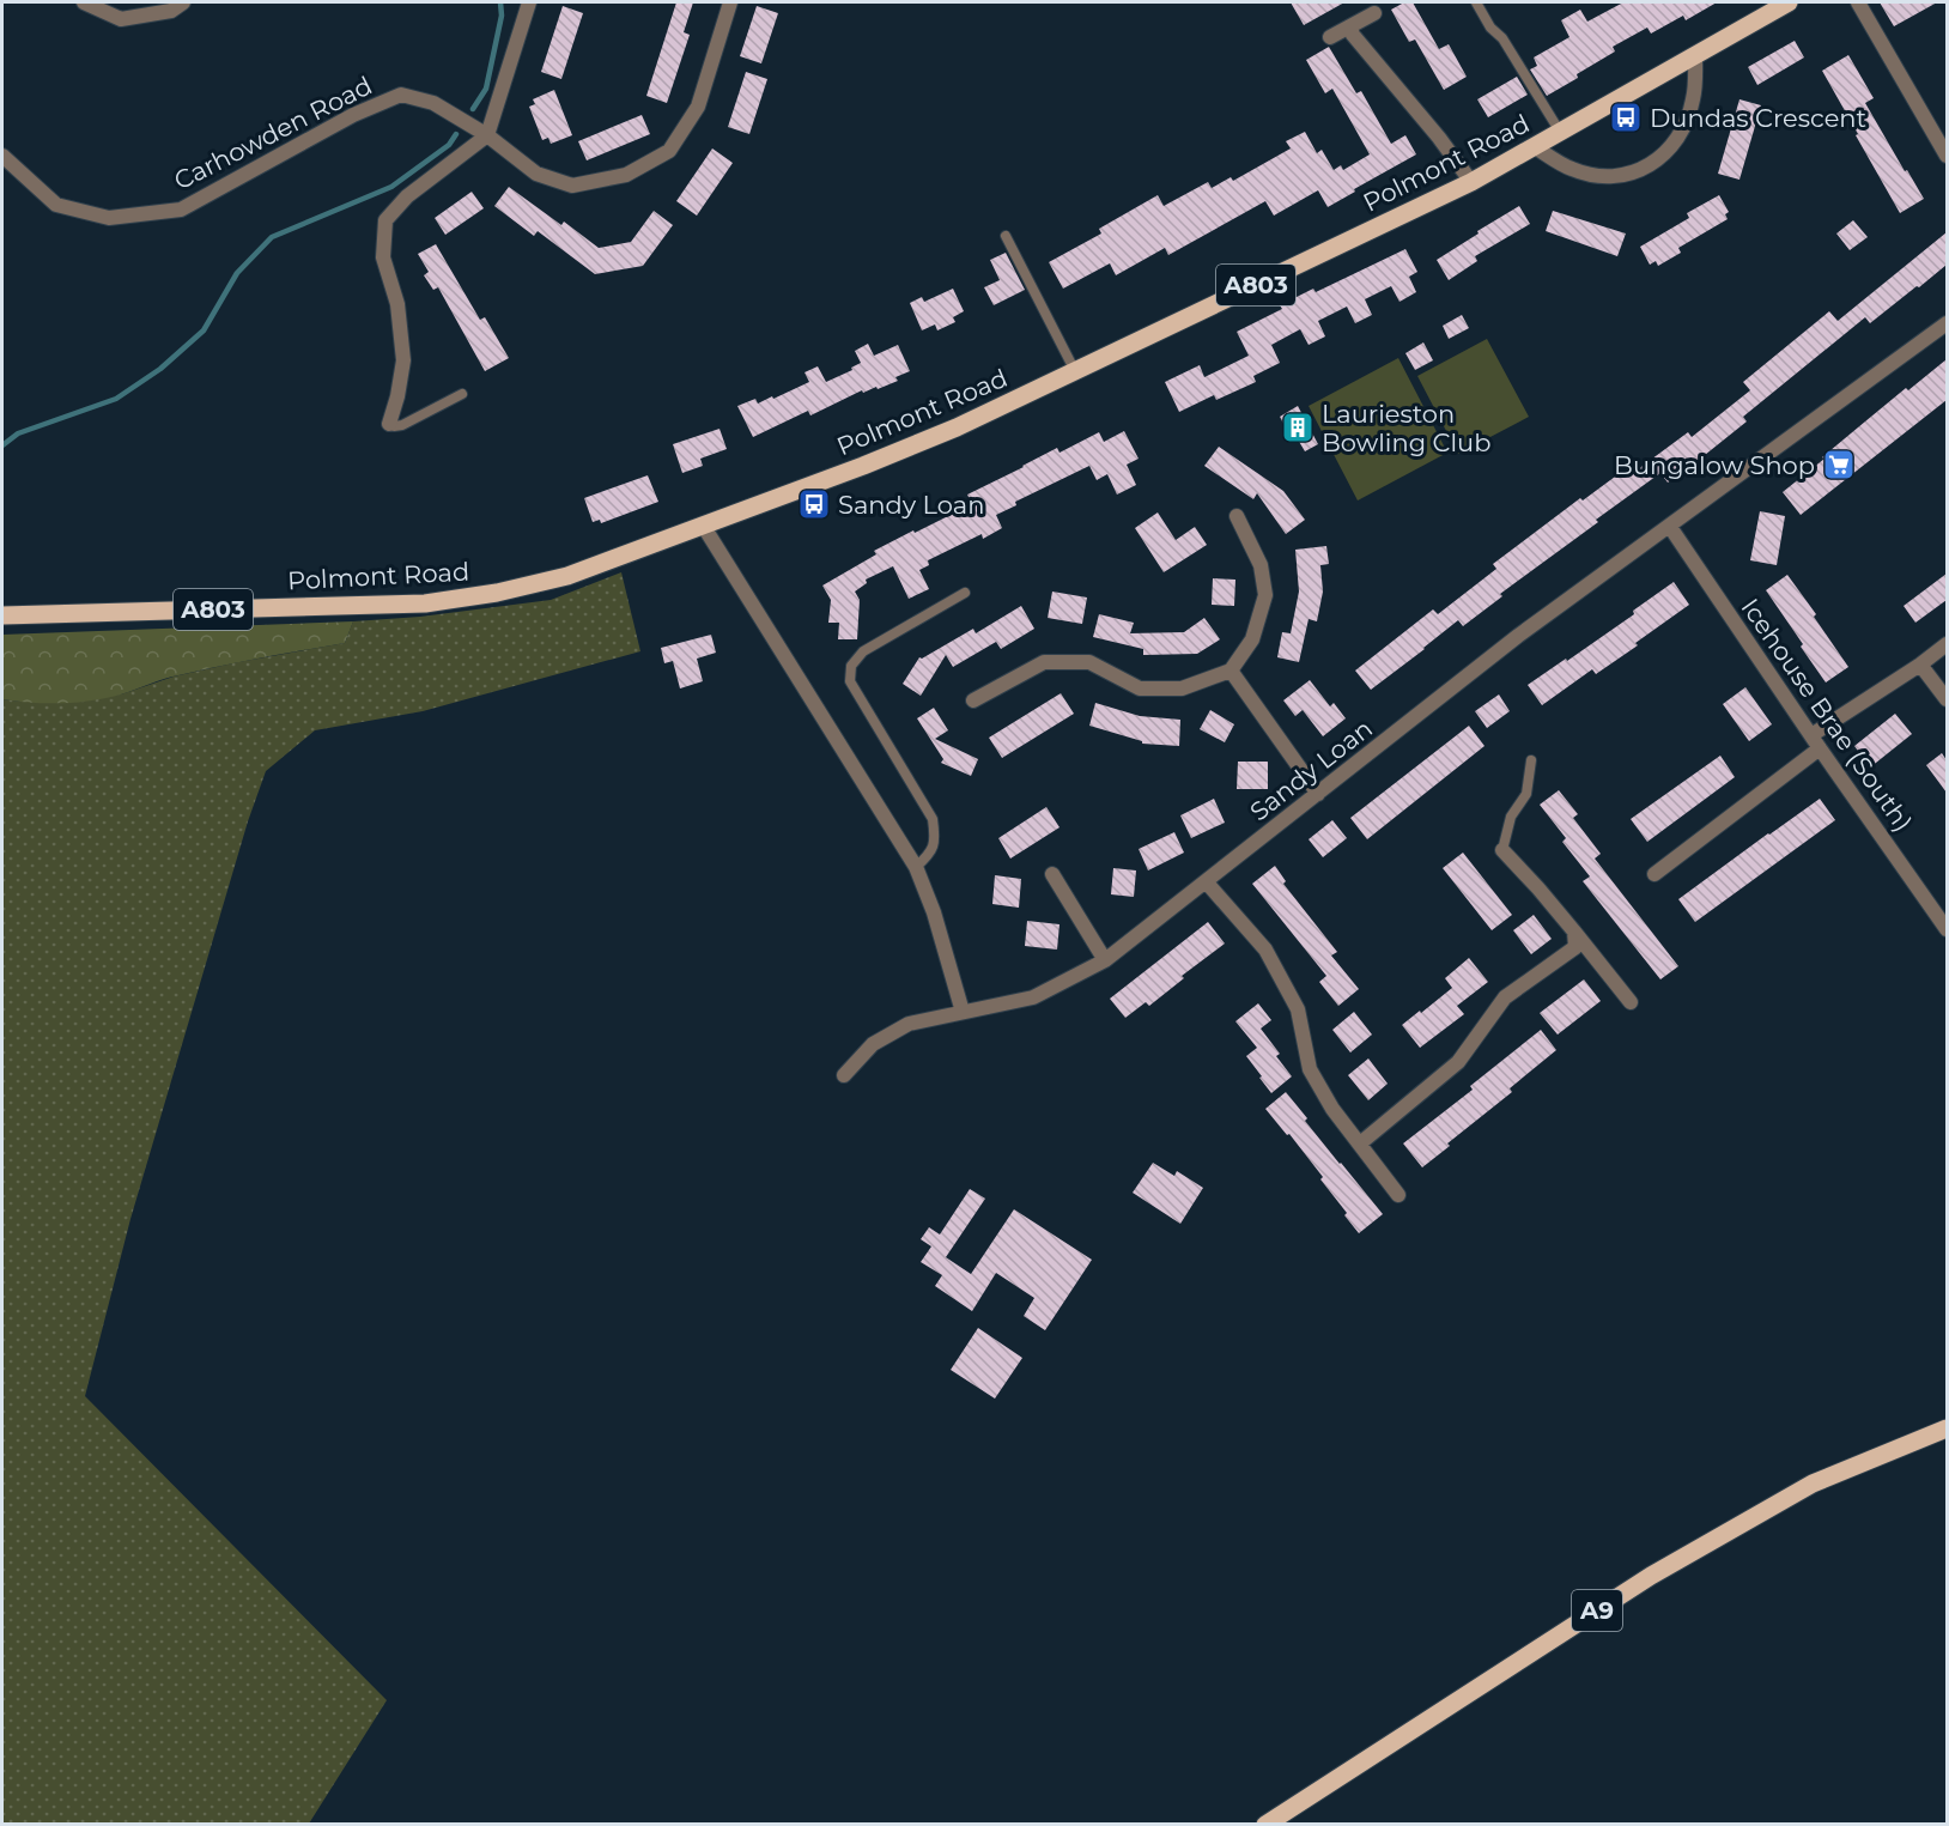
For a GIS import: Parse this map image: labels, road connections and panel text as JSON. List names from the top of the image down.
{
  "streets": {
    "main road": ["Polmont Road", "A803", "A9"],
    "street": ["Carhowden Road", "Icehouse Brae (South)", "Sandy Loan"]
  },
  "crossings": [
    ["Icehouse Brae (South)", "Sandy Loan"]
  ],
  "places": {
    "bus stop": ["Dundas Crescent", "Sandy Loan"],
    "building": ["Laurieston Bowling Club"],
    "supermarket": ["Bungalow Shop"]
  }
}
